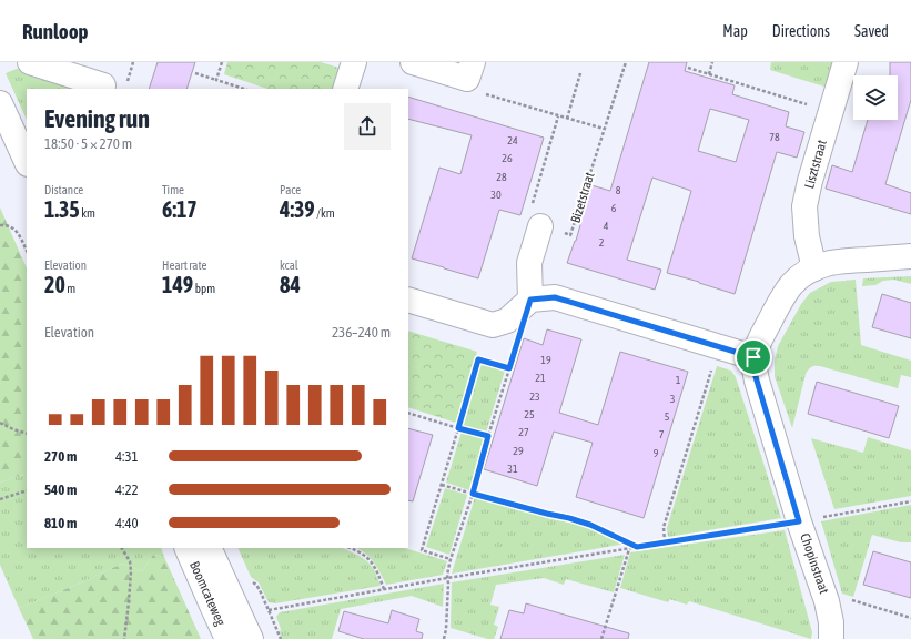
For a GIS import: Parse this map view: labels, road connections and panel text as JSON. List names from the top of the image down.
{
  "streets": {
    "street": ["Lisztstraat", "Chopinstraat", "Boomcateweg"],
    "path": ["Bizetstraat"]
  },
  "house_numbers": [
    "78",
    "24",
    "26",
    "28",
    "8",
    "30",
    "6",
    "4",
    "2",
    "19",
    "21",
    "1",
    "23",
    "3",
    "25",
    "5",
    "27",
    "7",
    "29",
    "9",
    "31"
  ],
  "page": {
    "header": "Runloop",
    "nav": ["Map", "Directions", "Saved"],
    "heading": ["Evening run", "18:50 · 5 × 270 m"],
    "stats": [
      ["Distance", "1.35 km"],
      ["Time", "6:17"],
      ["Pace", "4:39 /km"],
      ["Elevation", "20 m"],
      ["Heart rate", "149 bpm"],
      ["kcal", "84"]
    ],
    "chart": ["Elevation", "236–240 m"],
    "list": [
      {
        "name": "270 m",
        "note": "4:31"
      },
      {
        "name": "540 m",
        "note": "4:22"
      },
      {
        "name": "810 m",
        "note": "4:40"
      }
    ]
  }
}
